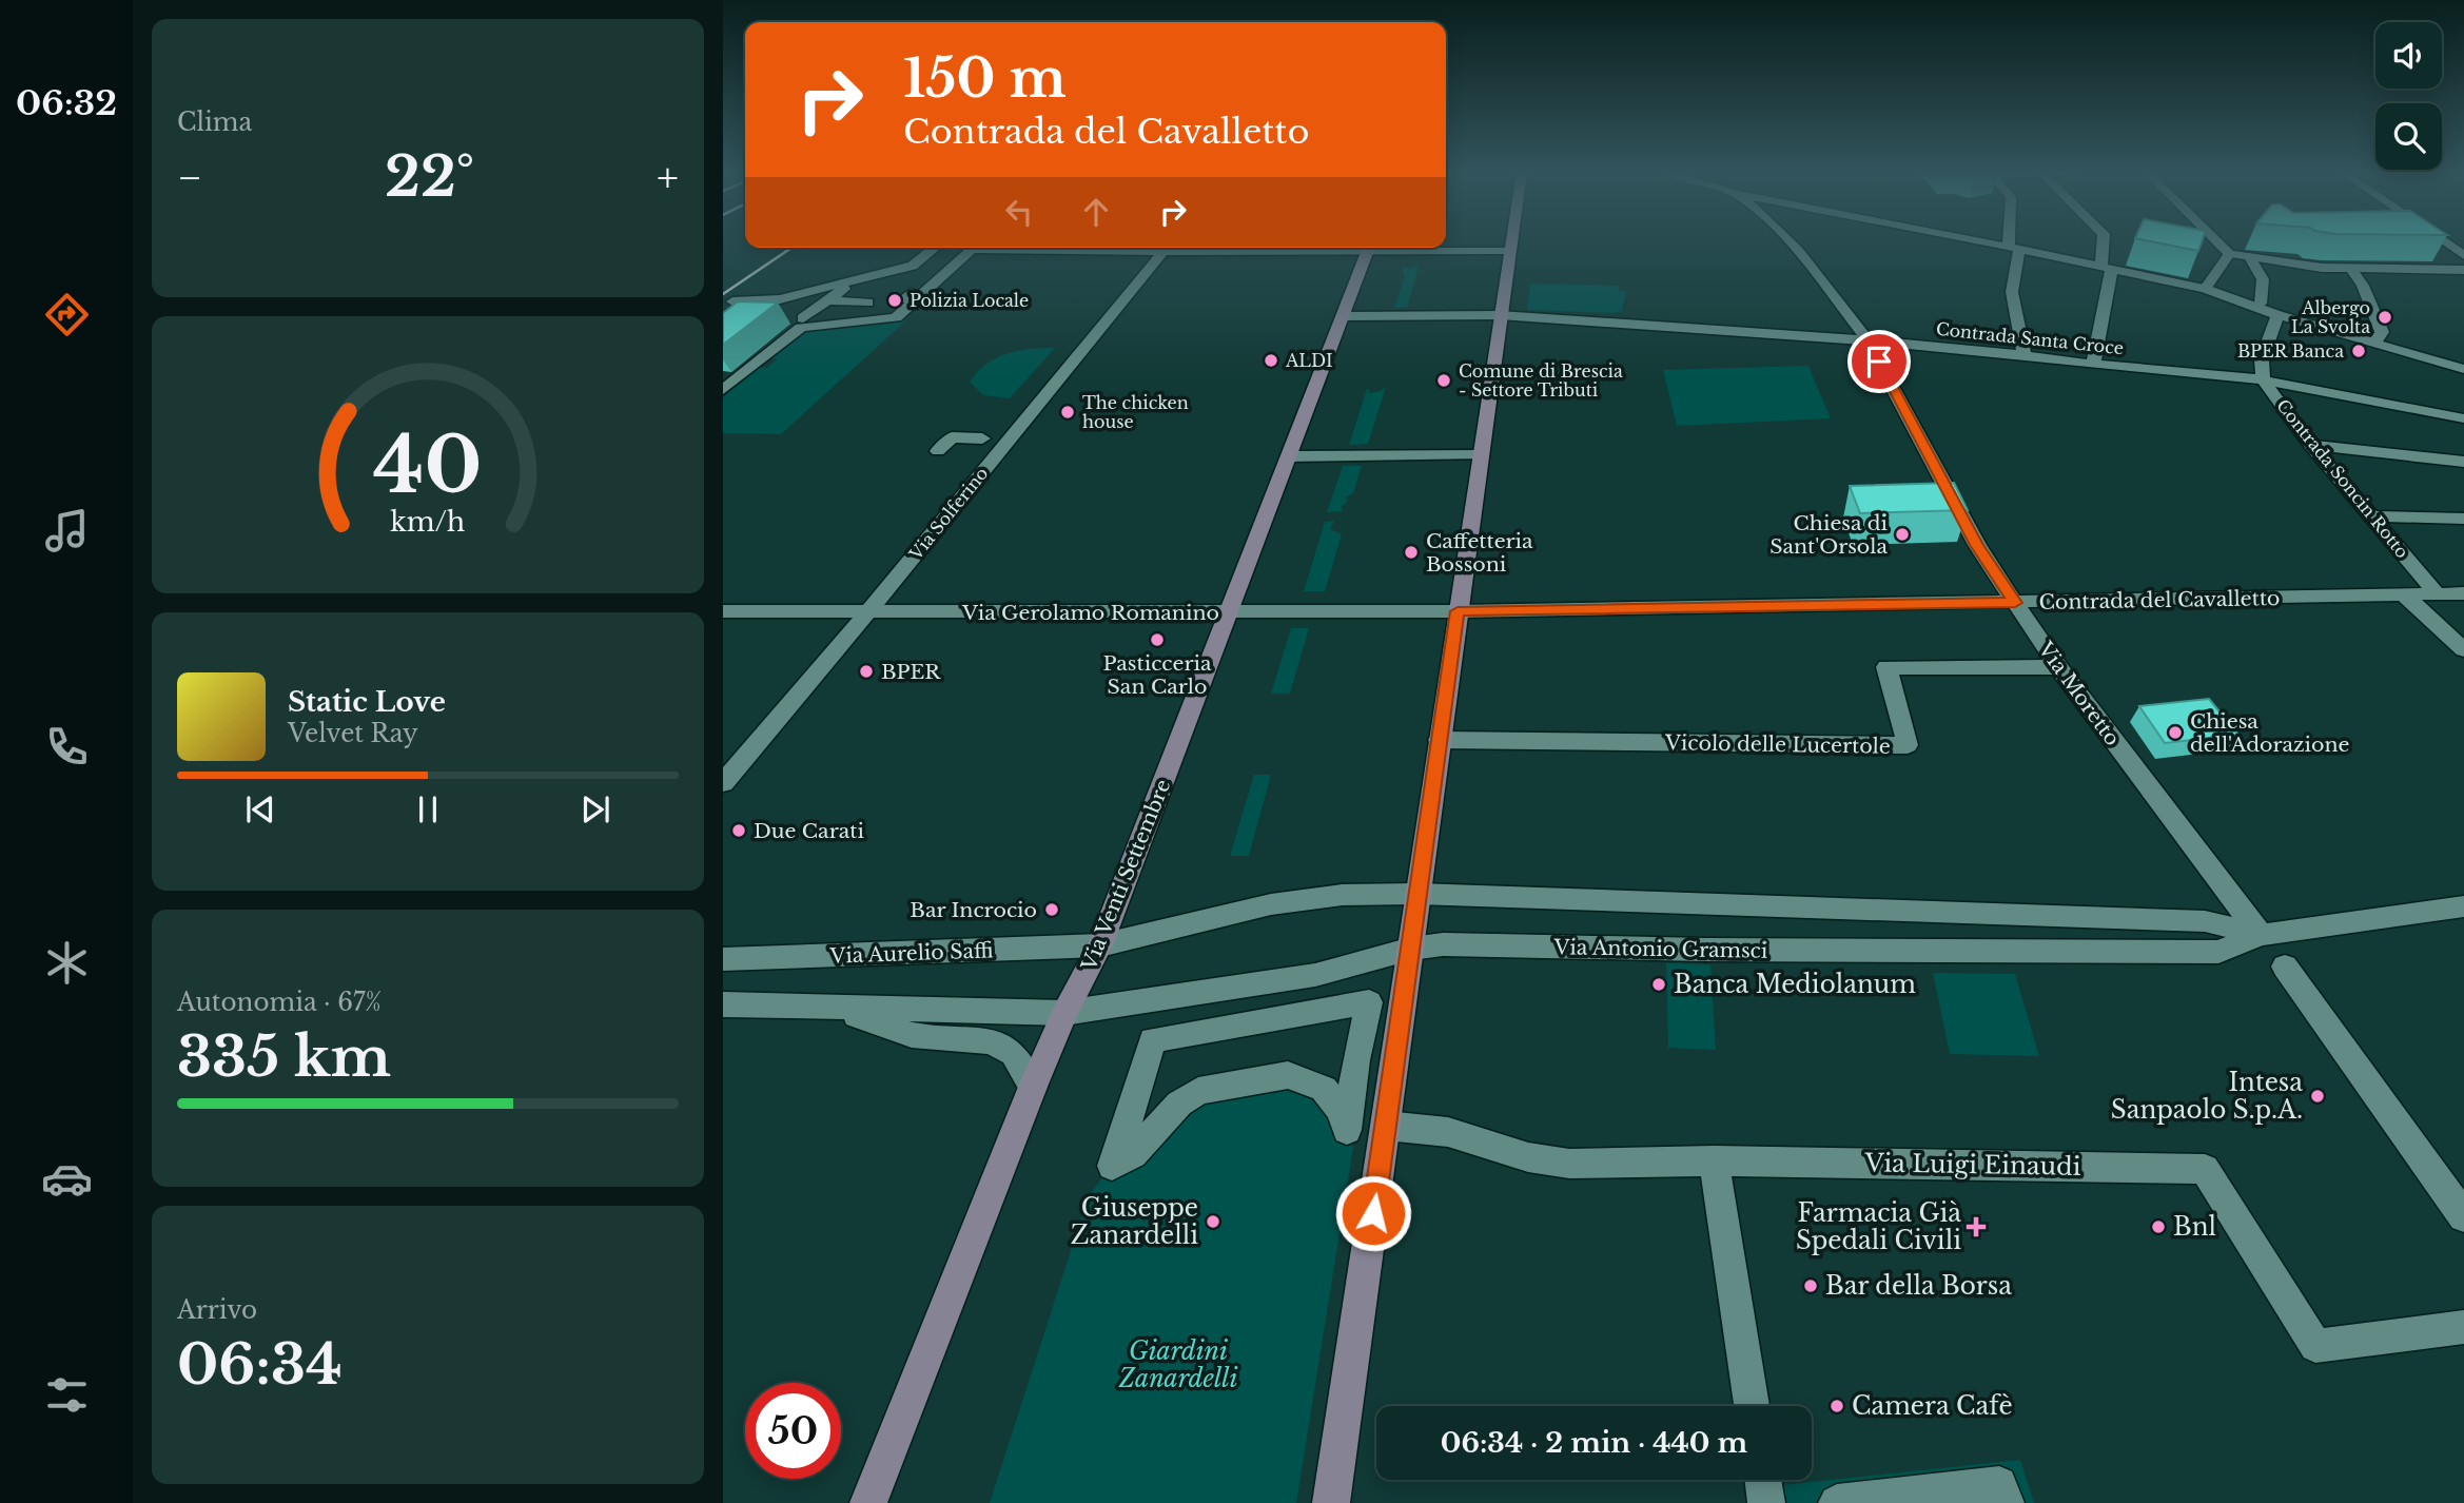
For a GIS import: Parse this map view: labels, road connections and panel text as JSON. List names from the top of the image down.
{
  "streets": {
    "main road": ["Via Venti Settembre"],
    "street": [
      "Contrada Santa Croce",
      "Contrada Soncin Rotto",
      "Via Solferino",
      "Contrada del Cavalletto",
      "Via Gerolamo Romanino",
      "Via Moretto",
      "Vicolo delle Lucertole",
      "Via Antonio Gramsci",
      "Via Aurelio Saffi",
      "Via Luigi Einaudi"
    ]
  },
  "crossings": [
    ["Contrada Santa Croce", "Contrada Soncin Rotto"],
    ["Contrada Santa Croce", "Via Moretto"],
    ["Contrada Santa Croce", "Via Venti Settembre"],
    ["Contrada Soncin Rotto", "Contrada del Cavalletto"],
    ["Via Solferino", "Via Gerolamo Romanino"],
    ["Contrada del Cavalletto", "Via Gerolamo Romanino"],
    ["Contrada del Cavalletto", "Via Moretto"],
    ["Via Gerolamo Romanino", "Via Venti Settembre"],
    ["Via Moretto", "Vicolo delle Lucertole"],
    ["Via Moretto", "Via Antonio Gramsci"],
    ["Via Venti Settembre", "Via Antonio Gramsci"],
    ["Via Venti Settembre", "Via Aurelio Saffi"],
    ["Via Antonio Gramsci", "Via Aurelio Saffi"]
  ],
  "parks": ["Giardini Zanardelli"],
  "places": {
    "other": [
      "Polizia Locale",
      "Albergo La Svolta",
      "BPER Banca",
      "ALDI",
      "Comune di Brescia - Settore Tributi",
      "The chicken house",
      "Chiesa di Sant'Orsola",
      "Caffetteria Bossoni",
      "Pasticceria San Carlo",
      "BPER",
      "Chiesa dell'Adorazione",
      "Due Carati",
      "Bar Incrocio",
      "Banca Mediolanum",
      "Intesa Sanpaolo S.p.A.",
      "Giuseppe Zanardelli",
      "Bnl",
      "Bar della Borsa",
      "Camera Cafè"
    ],
    "health": ["Farmacia Già Spedali Civili"]
  },
  "page": {
    "tabs": "06:32",
    "tile": [
      "Clima",
      ["Autonomia · 67%", "335 km"],
      ["Arrivo", "06:34"]
    ],
    "turn": ["150 m", "Contrada del Cavalletto"],
    "heat": ["−", "22°", "+"],
    "song": ["Static Love", "Velvet Ray"],
    "limit": "50",
    "trip": "06:34 · 2 min · 440 m",
    "gauge": ["40", "km/h"]
  }
}
